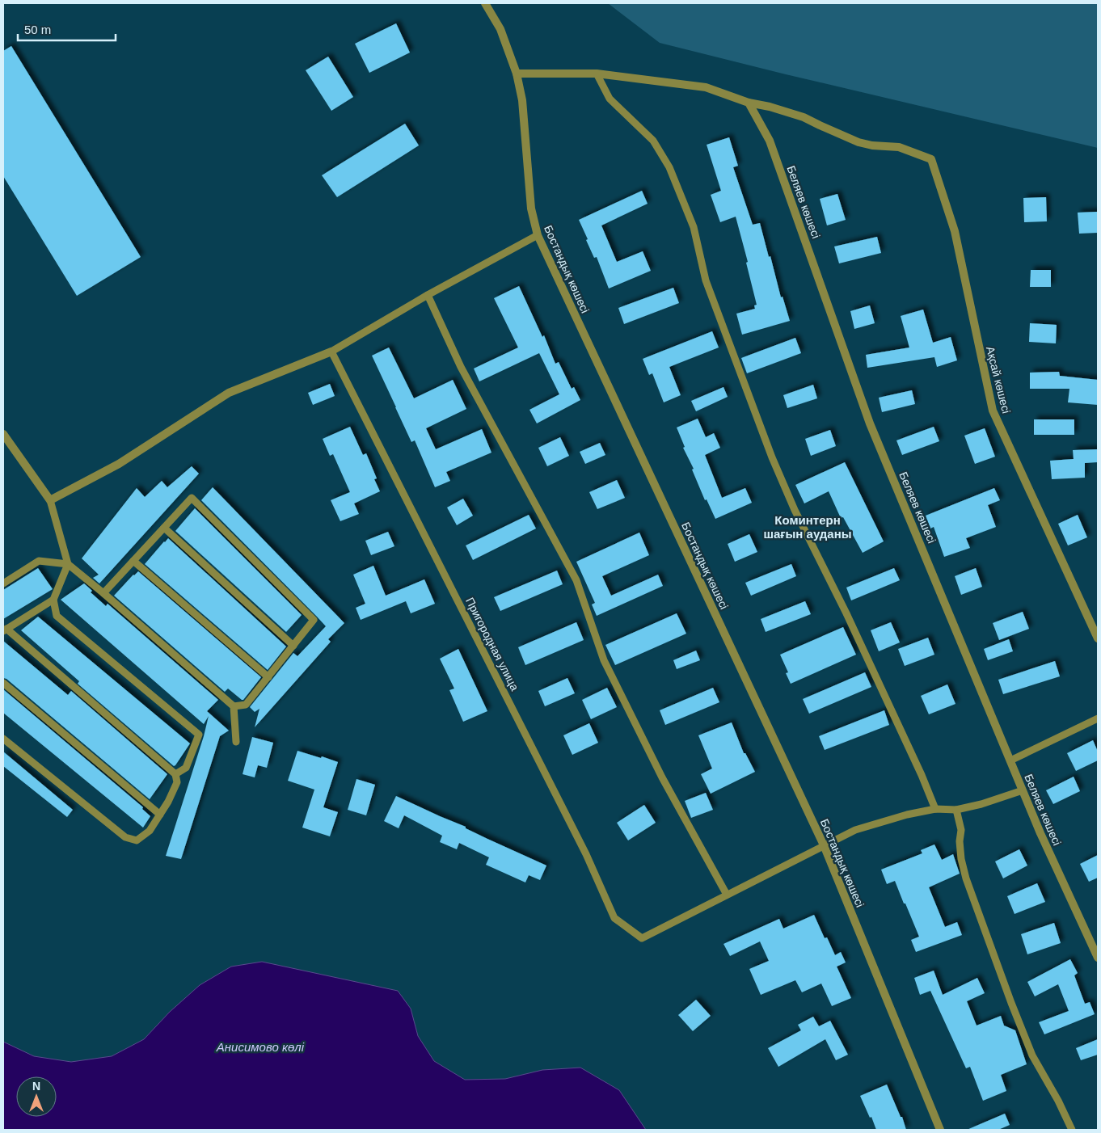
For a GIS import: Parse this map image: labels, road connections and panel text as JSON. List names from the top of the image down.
{
  "streets": {
    "street": ["Беляев көшесі", "Бостандық көшесі", "Ақсай көшесі"],
    "lane": ["Пригородная улица"]
  },
  "crossings": [
    ["Беляев көшесі", "Ақсай көшесі"]
  ],
  "districts": ["Коминтерн шағын ауданы"],
  "water": ["Анисимово көлі"],
  "scale_bar": "50 m",
  "north": "top"
}
